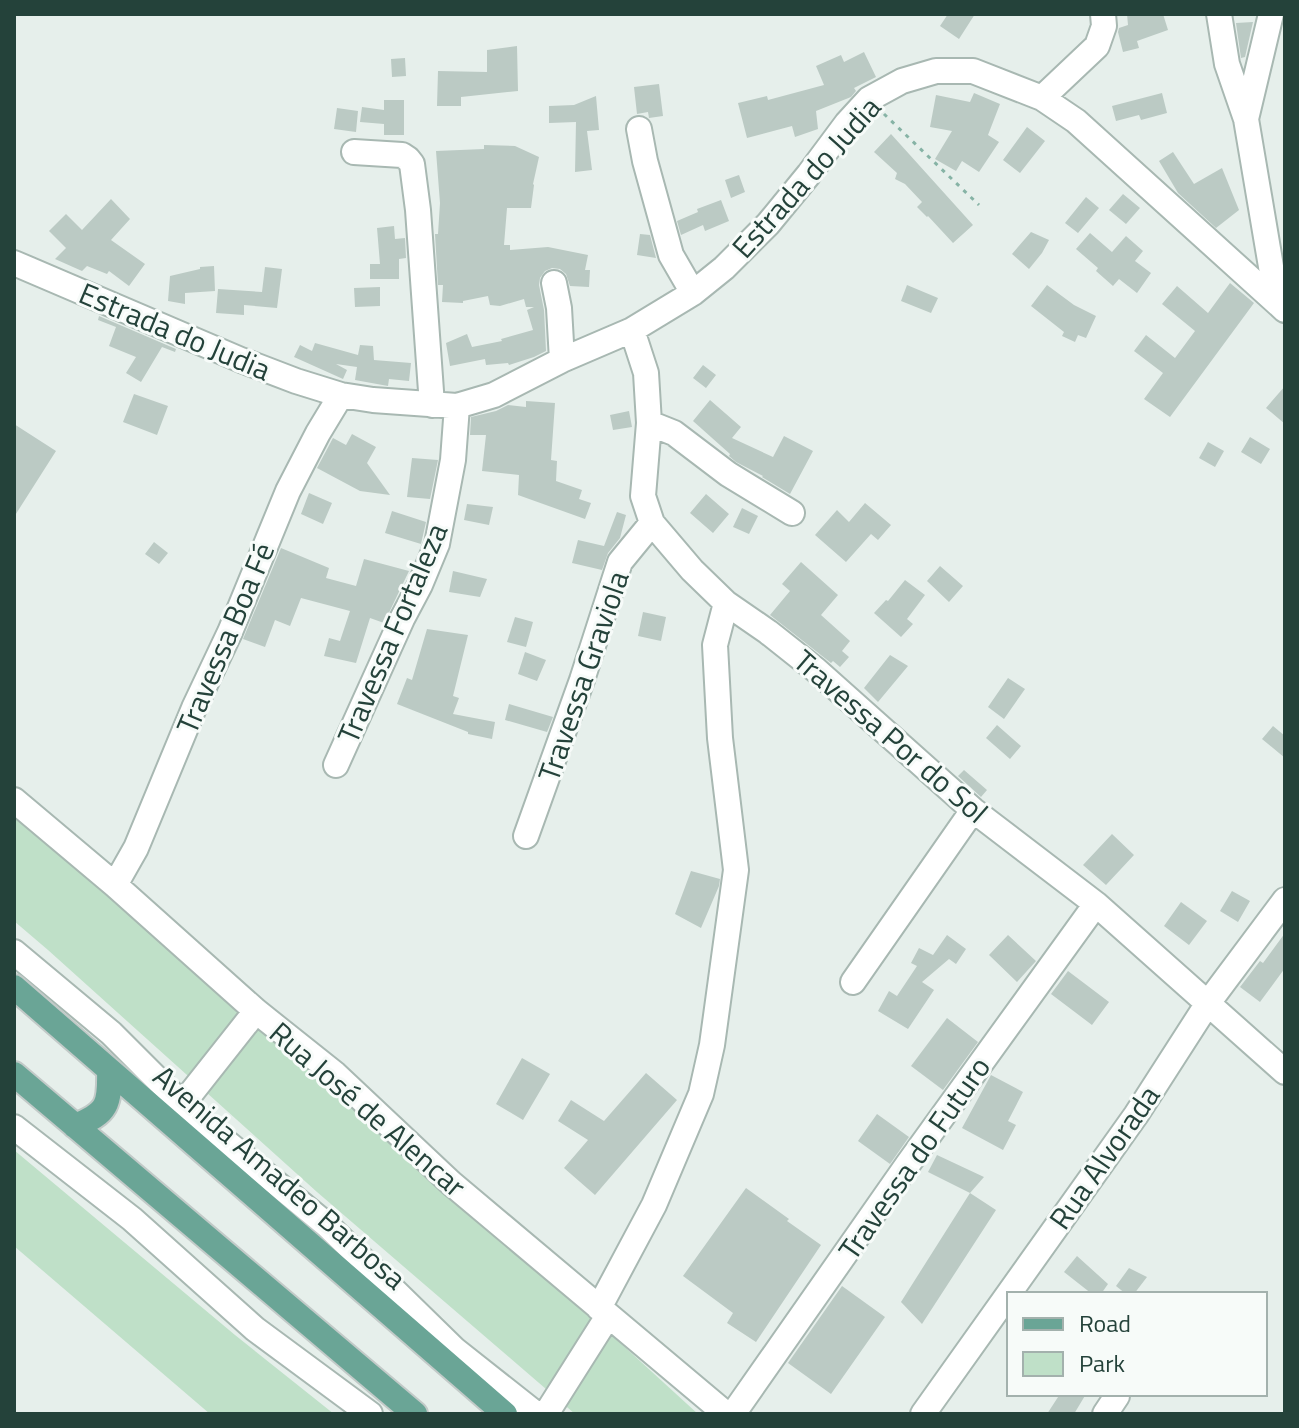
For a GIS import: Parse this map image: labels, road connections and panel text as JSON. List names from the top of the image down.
{
  "streets": {
    "main road": ["Avenida Amadeo Barbosa"],
    "street": [
      "Estrada do Judia",
      "Travessa Fortaleza",
      "Travessa Boa Fé",
      "Travessa Graviola",
      "Travessa Por do Sol",
      "Rua José de Alencar",
      "Rua Alvorada",
      "Travessa do Futuro"
    ]
  },
  "crossings": [
    ["Estrada do Judia", "Travessa Fortaleza"],
    ["Estrada do Judia", "Travessa Boa Fé"],
    ["Estrada do Judia", "Travessa Por do Sol"],
    ["Travessa Boa Fé", "Rua José de Alencar"],
    ["Travessa Graviola", "Travessa Por do Sol"],
    ["Travessa Por do Sol", "Rua Alvorada"],
    ["Travessa Por do Sol", "Travessa do Futuro"]
  ],
  "legend": ["Road", "Park"]
}
